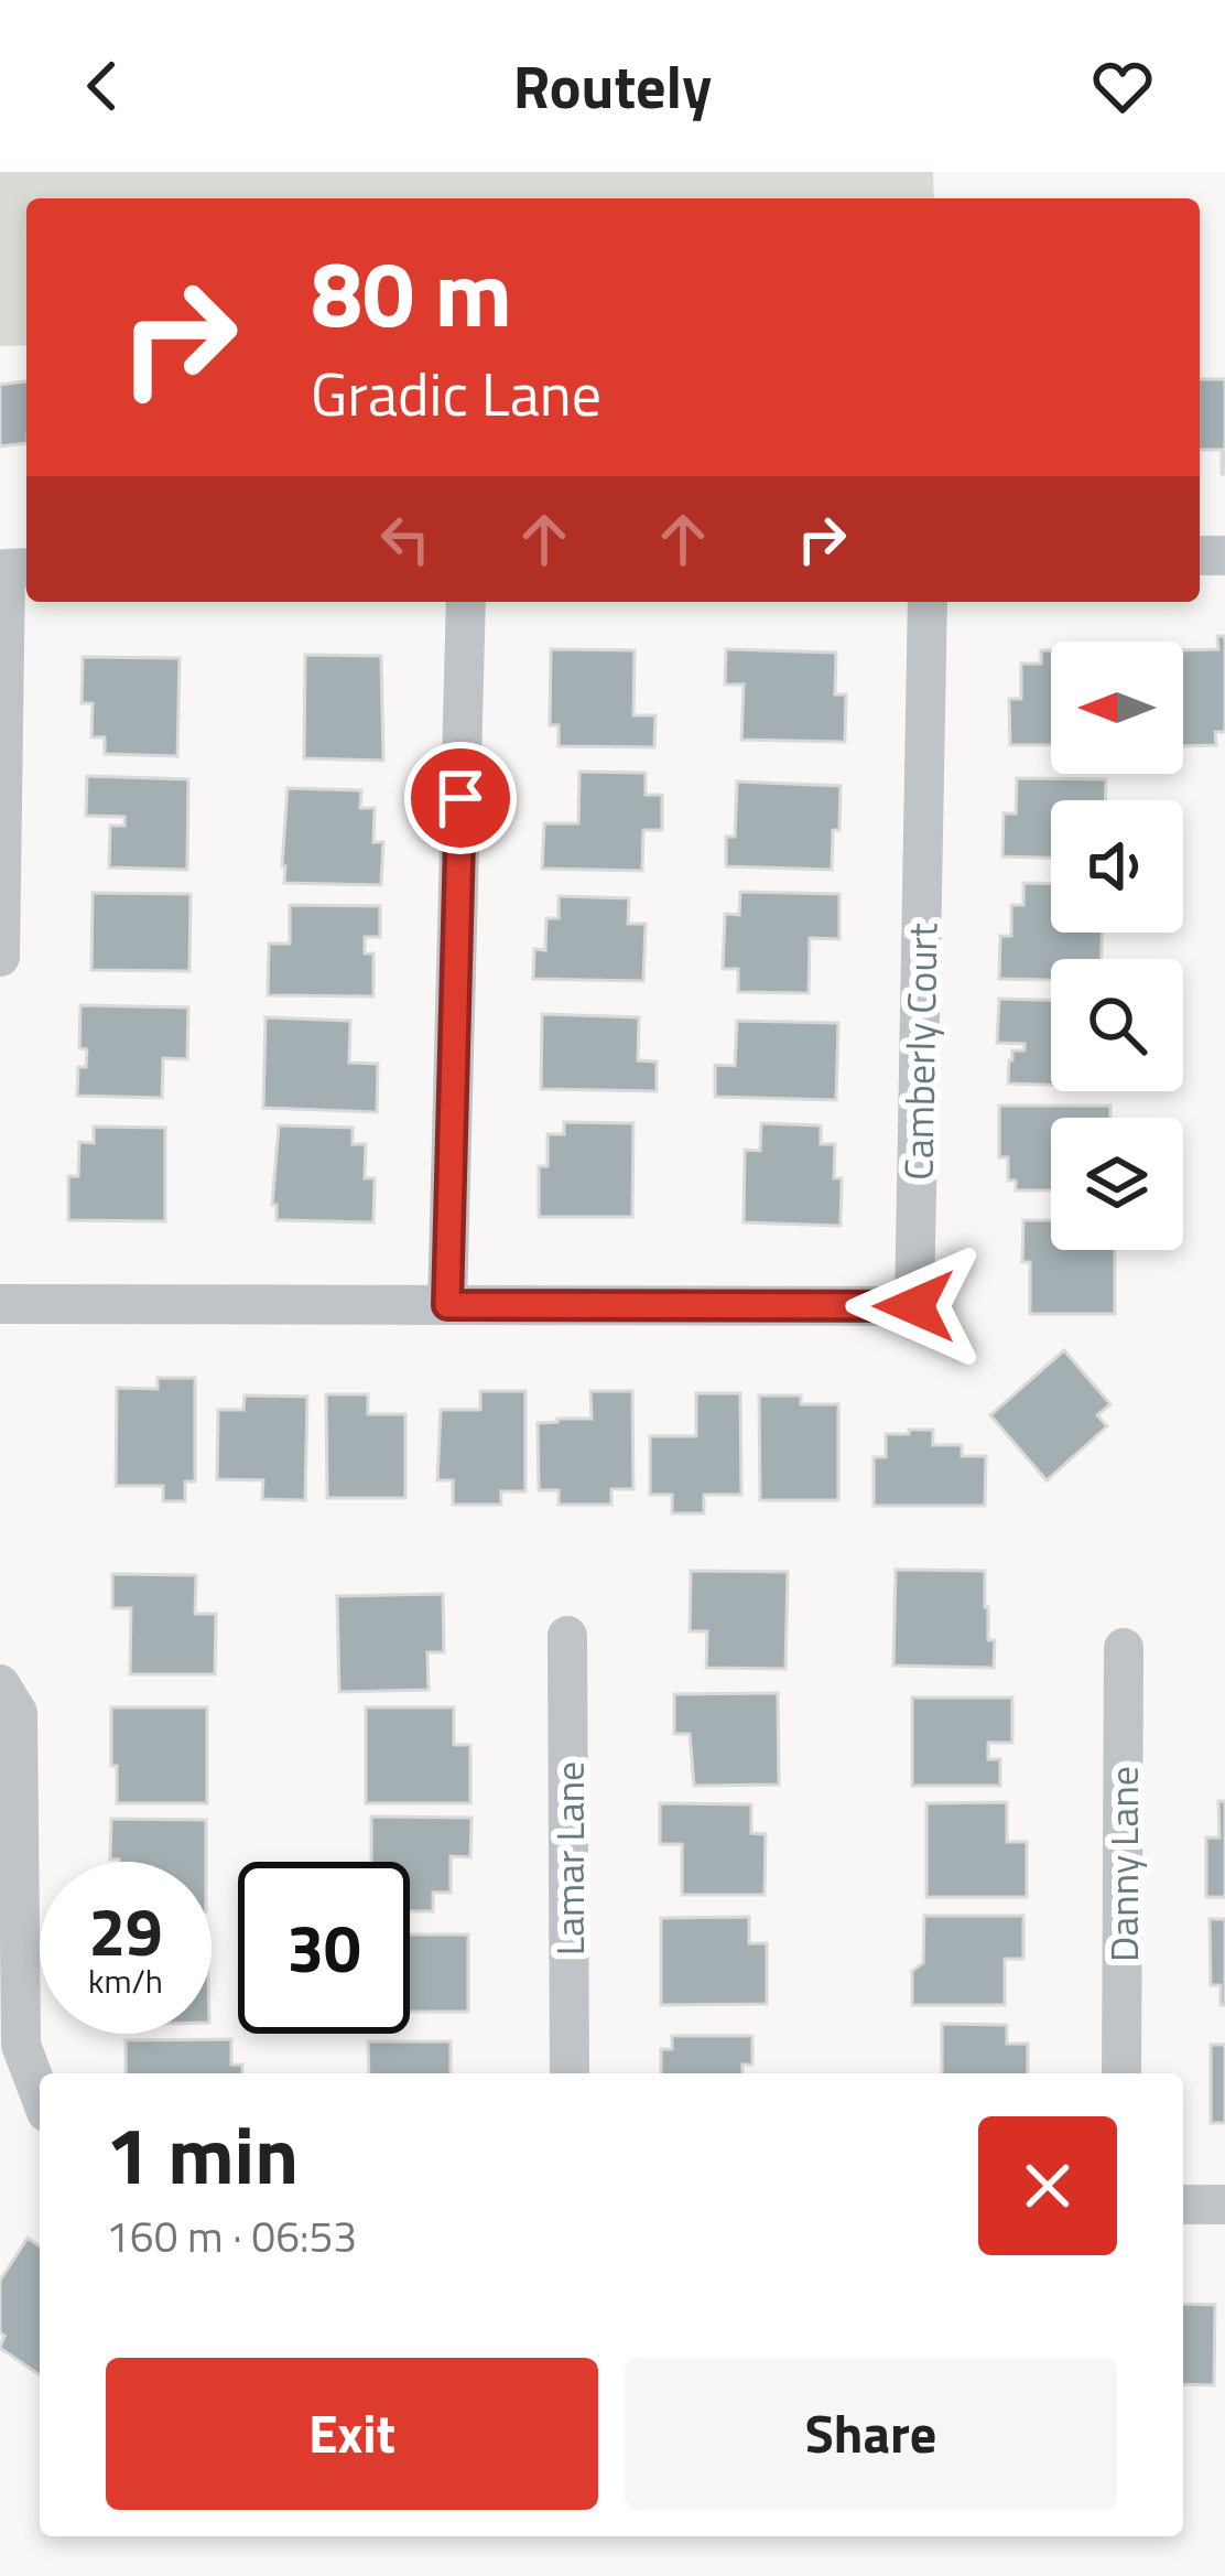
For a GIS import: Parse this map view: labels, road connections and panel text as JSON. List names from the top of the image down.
{
  "streets": {
    "street": ["Camberly Court", "Lamar Lane", "Danny Lane"]
  },
  "north": "left",
  "page": {
    "header": "Routely",
    "turn": ["80 m", "Gradic Lane"],
    "speed": "29 km/h",
    "limit": "30",
    "heading": ["1 min", "160 m · 06:53"],
    "buttons": ["Exit", "Share"]
  }
}
